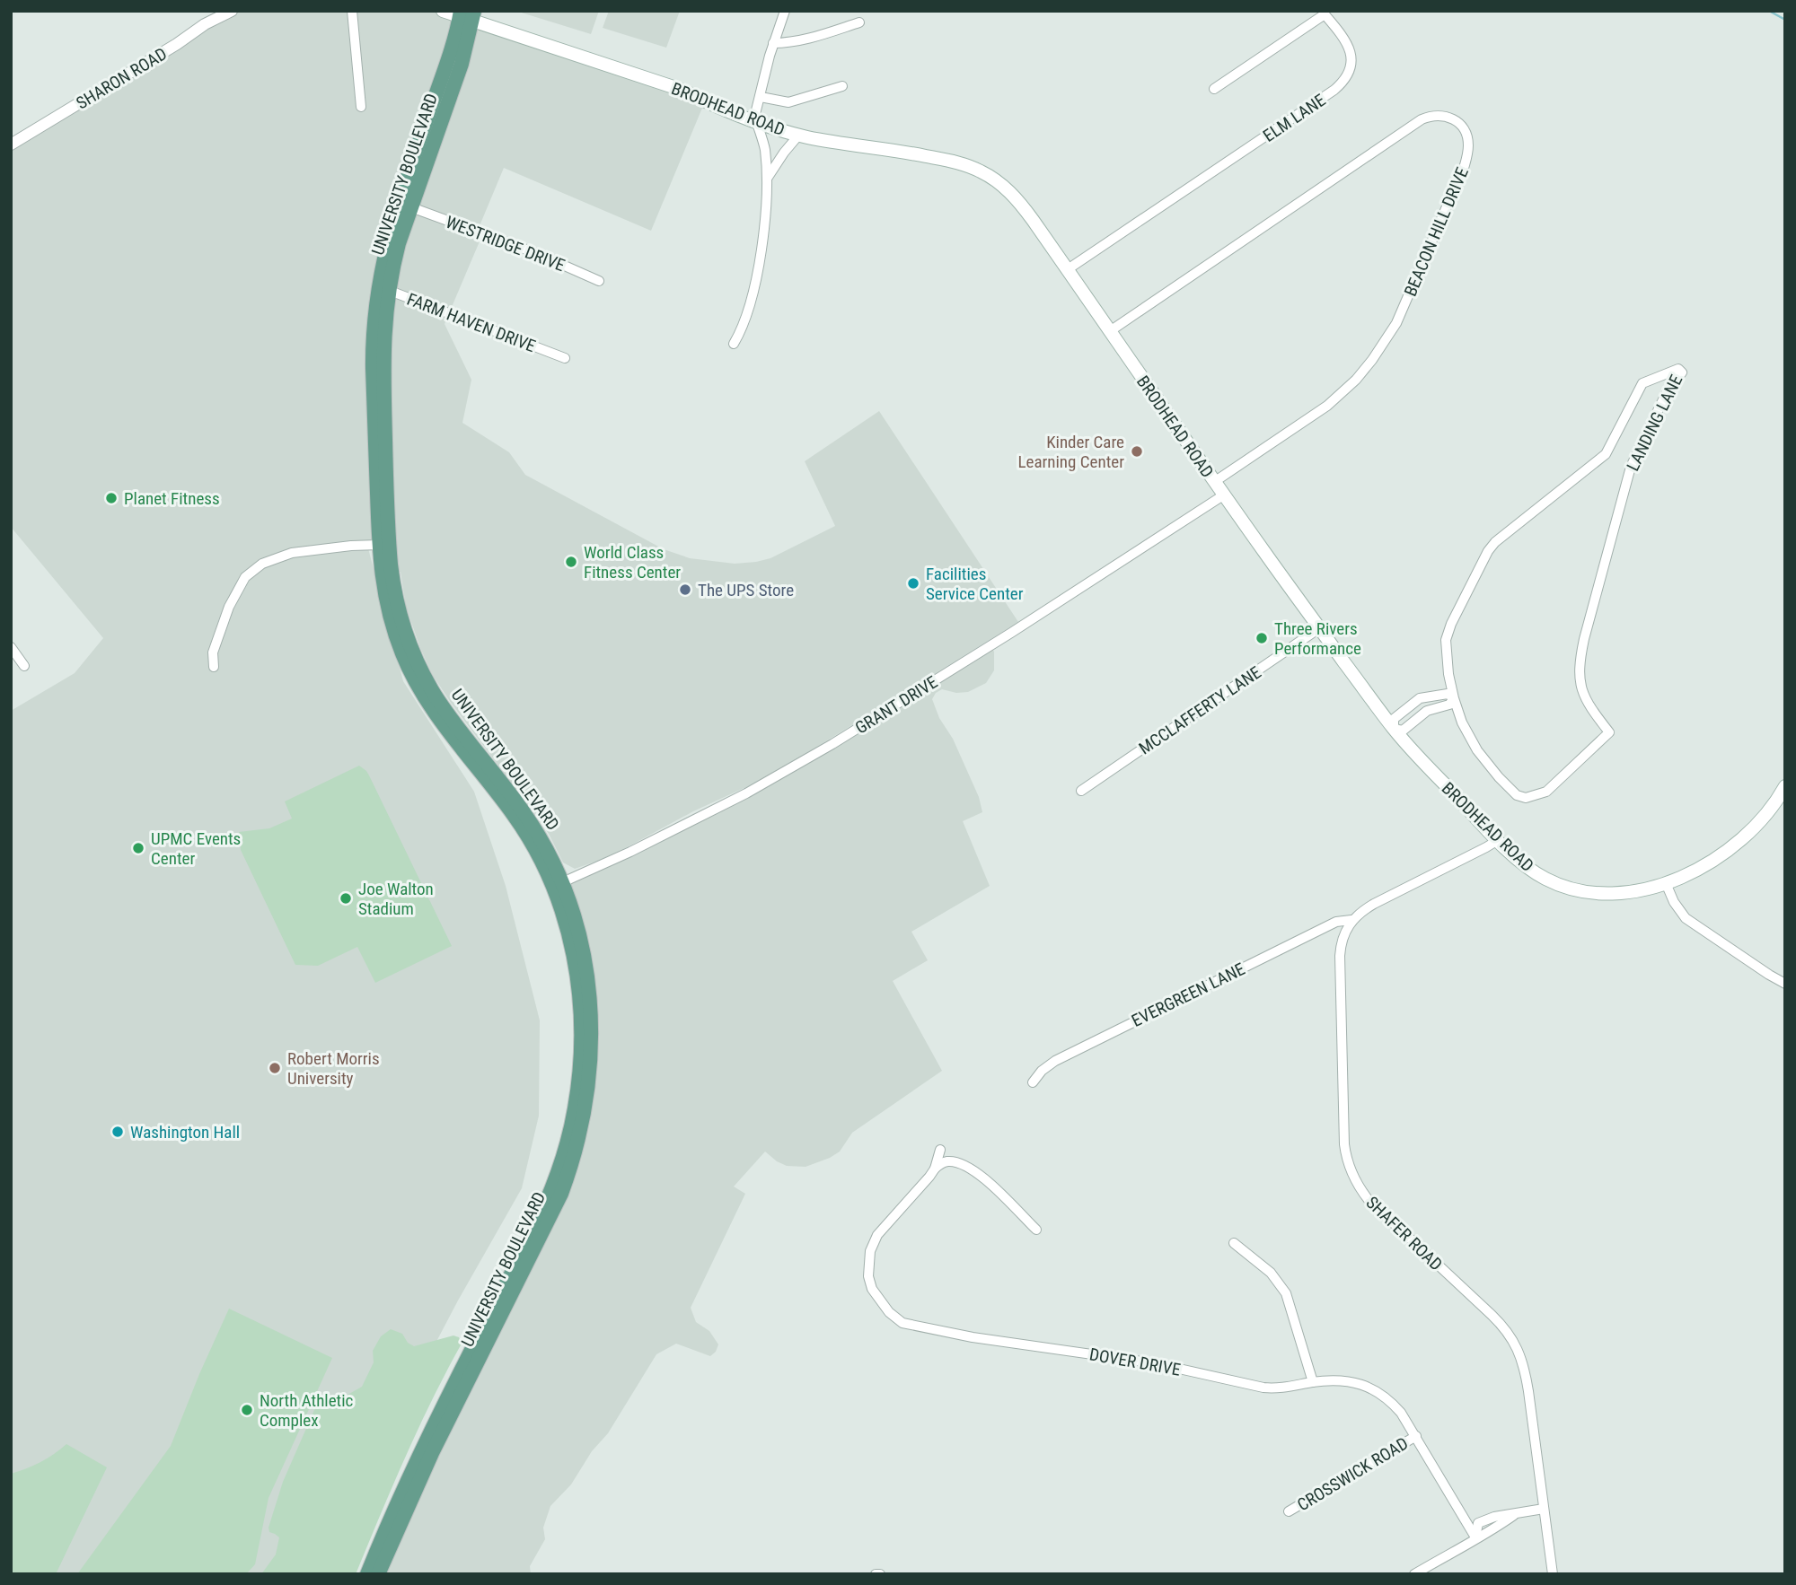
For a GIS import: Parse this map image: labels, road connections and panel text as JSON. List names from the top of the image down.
{
  "streets": {
    "main road": ["BRODHEAD ROAD", "UNIVERSITY BOULEVARD"],
    "street": [
      "SHARON ROAD",
      "ELM LANE",
      "BEACON HILL DRIVE",
      "WESTRIDGE DRIVE",
      "FARM HAVEN DRIVE",
      "LANDING LANE",
      "GRANT DRIVE",
      "MCCLAFFERTY LANE",
      "EVERGREEN LANE",
      "SHAFER ROAD",
      "DOVER DRIVE",
      "CROSSWICK ROAD"
    ]
  },
  "crossings": [
    ["BRODHEAD ROAD", "ELM LANE"],
    ["BRODHEAD ROAD", "UNIVERSITY BOULEVARD"],
    ["BRODHEAD ROAD", "BEACON HILL DRIVE"],
    ["BRODHEAD ROAD", "GRANT DRIVE"],
    ["BRODHEAD ROAD", "MCCLAFFERTY LANE"],
    ["UNIVERSITY BOULEVARD", "WESTRIDGE DRIVE"],
    ["UNIVERSITY BOULEVARD", "FARM HAVEN DRIVE"],
    ["UNIVERSITY BOULEVARD", "GRANT DRIVE"],
    ["EVERGREEN LANE", "SHAFER ROAD"],
    ["DOVER DRIVE", "CROSSWICK ROAD"]
  ],
  "places": [
    "Kinder Care Learning Center",
    "Planet Fitness",
    "World Class Fitness Center",
    "Facilities Service Center",
    "The UPS Store",
    "Three Rivers Performance",
    "UPMC Events Center",
    "Joe Walton Stadium",
    "Robert Morris University",
    "Washington Hall",
    "North Athletic Complex"
  ]
}
